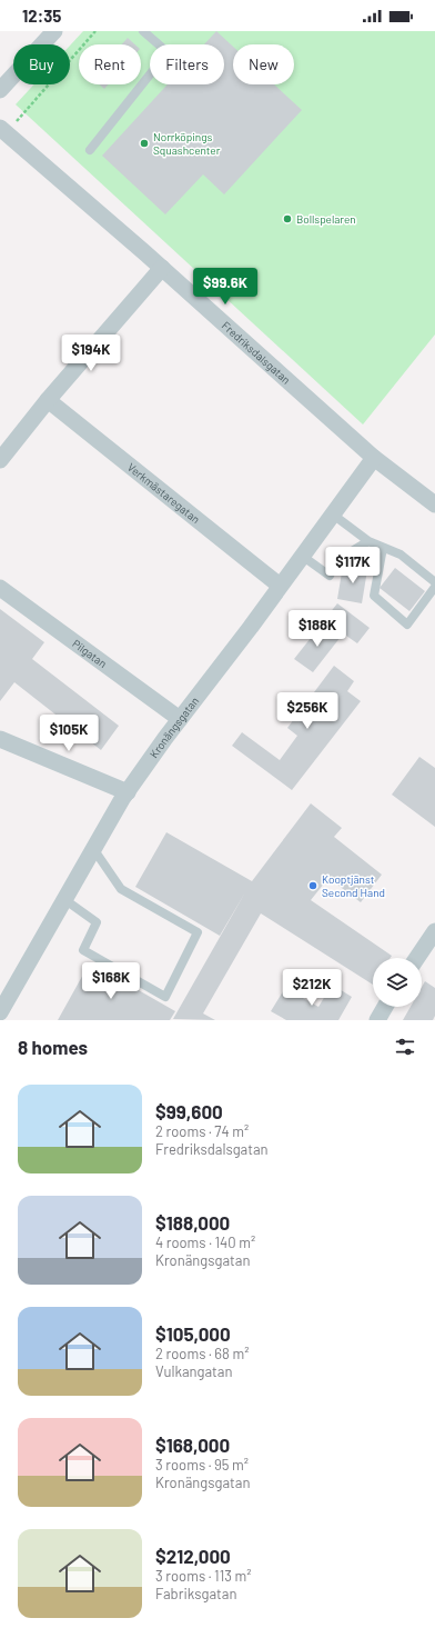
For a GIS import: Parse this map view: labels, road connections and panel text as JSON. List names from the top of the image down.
{
  "streets": {
    "street": [
      "Fredriksdalsgatan",
      "Verkmästaregatan",
      "Pilgatan",
      "Kronängsgatan"
    ]
  },
  "crossings": [
    ["Fredriksdalsgatan", "Kronängsgatan"],
    ["Verkmästaregatan", "Kronängsgatan"],
    ["Pilgatan", "Kronängsgatan"]
  ],
  "places": ["Norrköpings Squashcenter", "Bollspelaren", "Kooptjänst Second Hand"],
  "page": {
    "status": "12:35",
    "chip": [
      "Buy",
      "Rent",
      "Filters",
      "New"
    ],
    "price": [
      "$99.6K",
      "$194K",
      "$117K",
      "$188K",
      "$256K",
      "$105K",
      "$168K",
      "$212K"
    ],
    "heading": "8 homes",
    "list": [
      {
        "name": "$99,600",
        "note": "2 rooms · 74 m² · Fredriksdalsgatan"
      },
      {
        "name": "$188,000",
        "note": "4 rooms · 140 m² · Kronängsgatan"
      },
      {
        "name": "$105,000",
        "note": "2 rooms · 68 m² · Vulkangatan"
      },
      {
        "name": "$168,000",
        "note": "3 rooms · 95 m² · Kronängsgatan"
      },
      {
        "name": "$212,000",
        "note": "3 rooms · 113 m² · Fabriksgatan"
      }
    ]
  }
}
